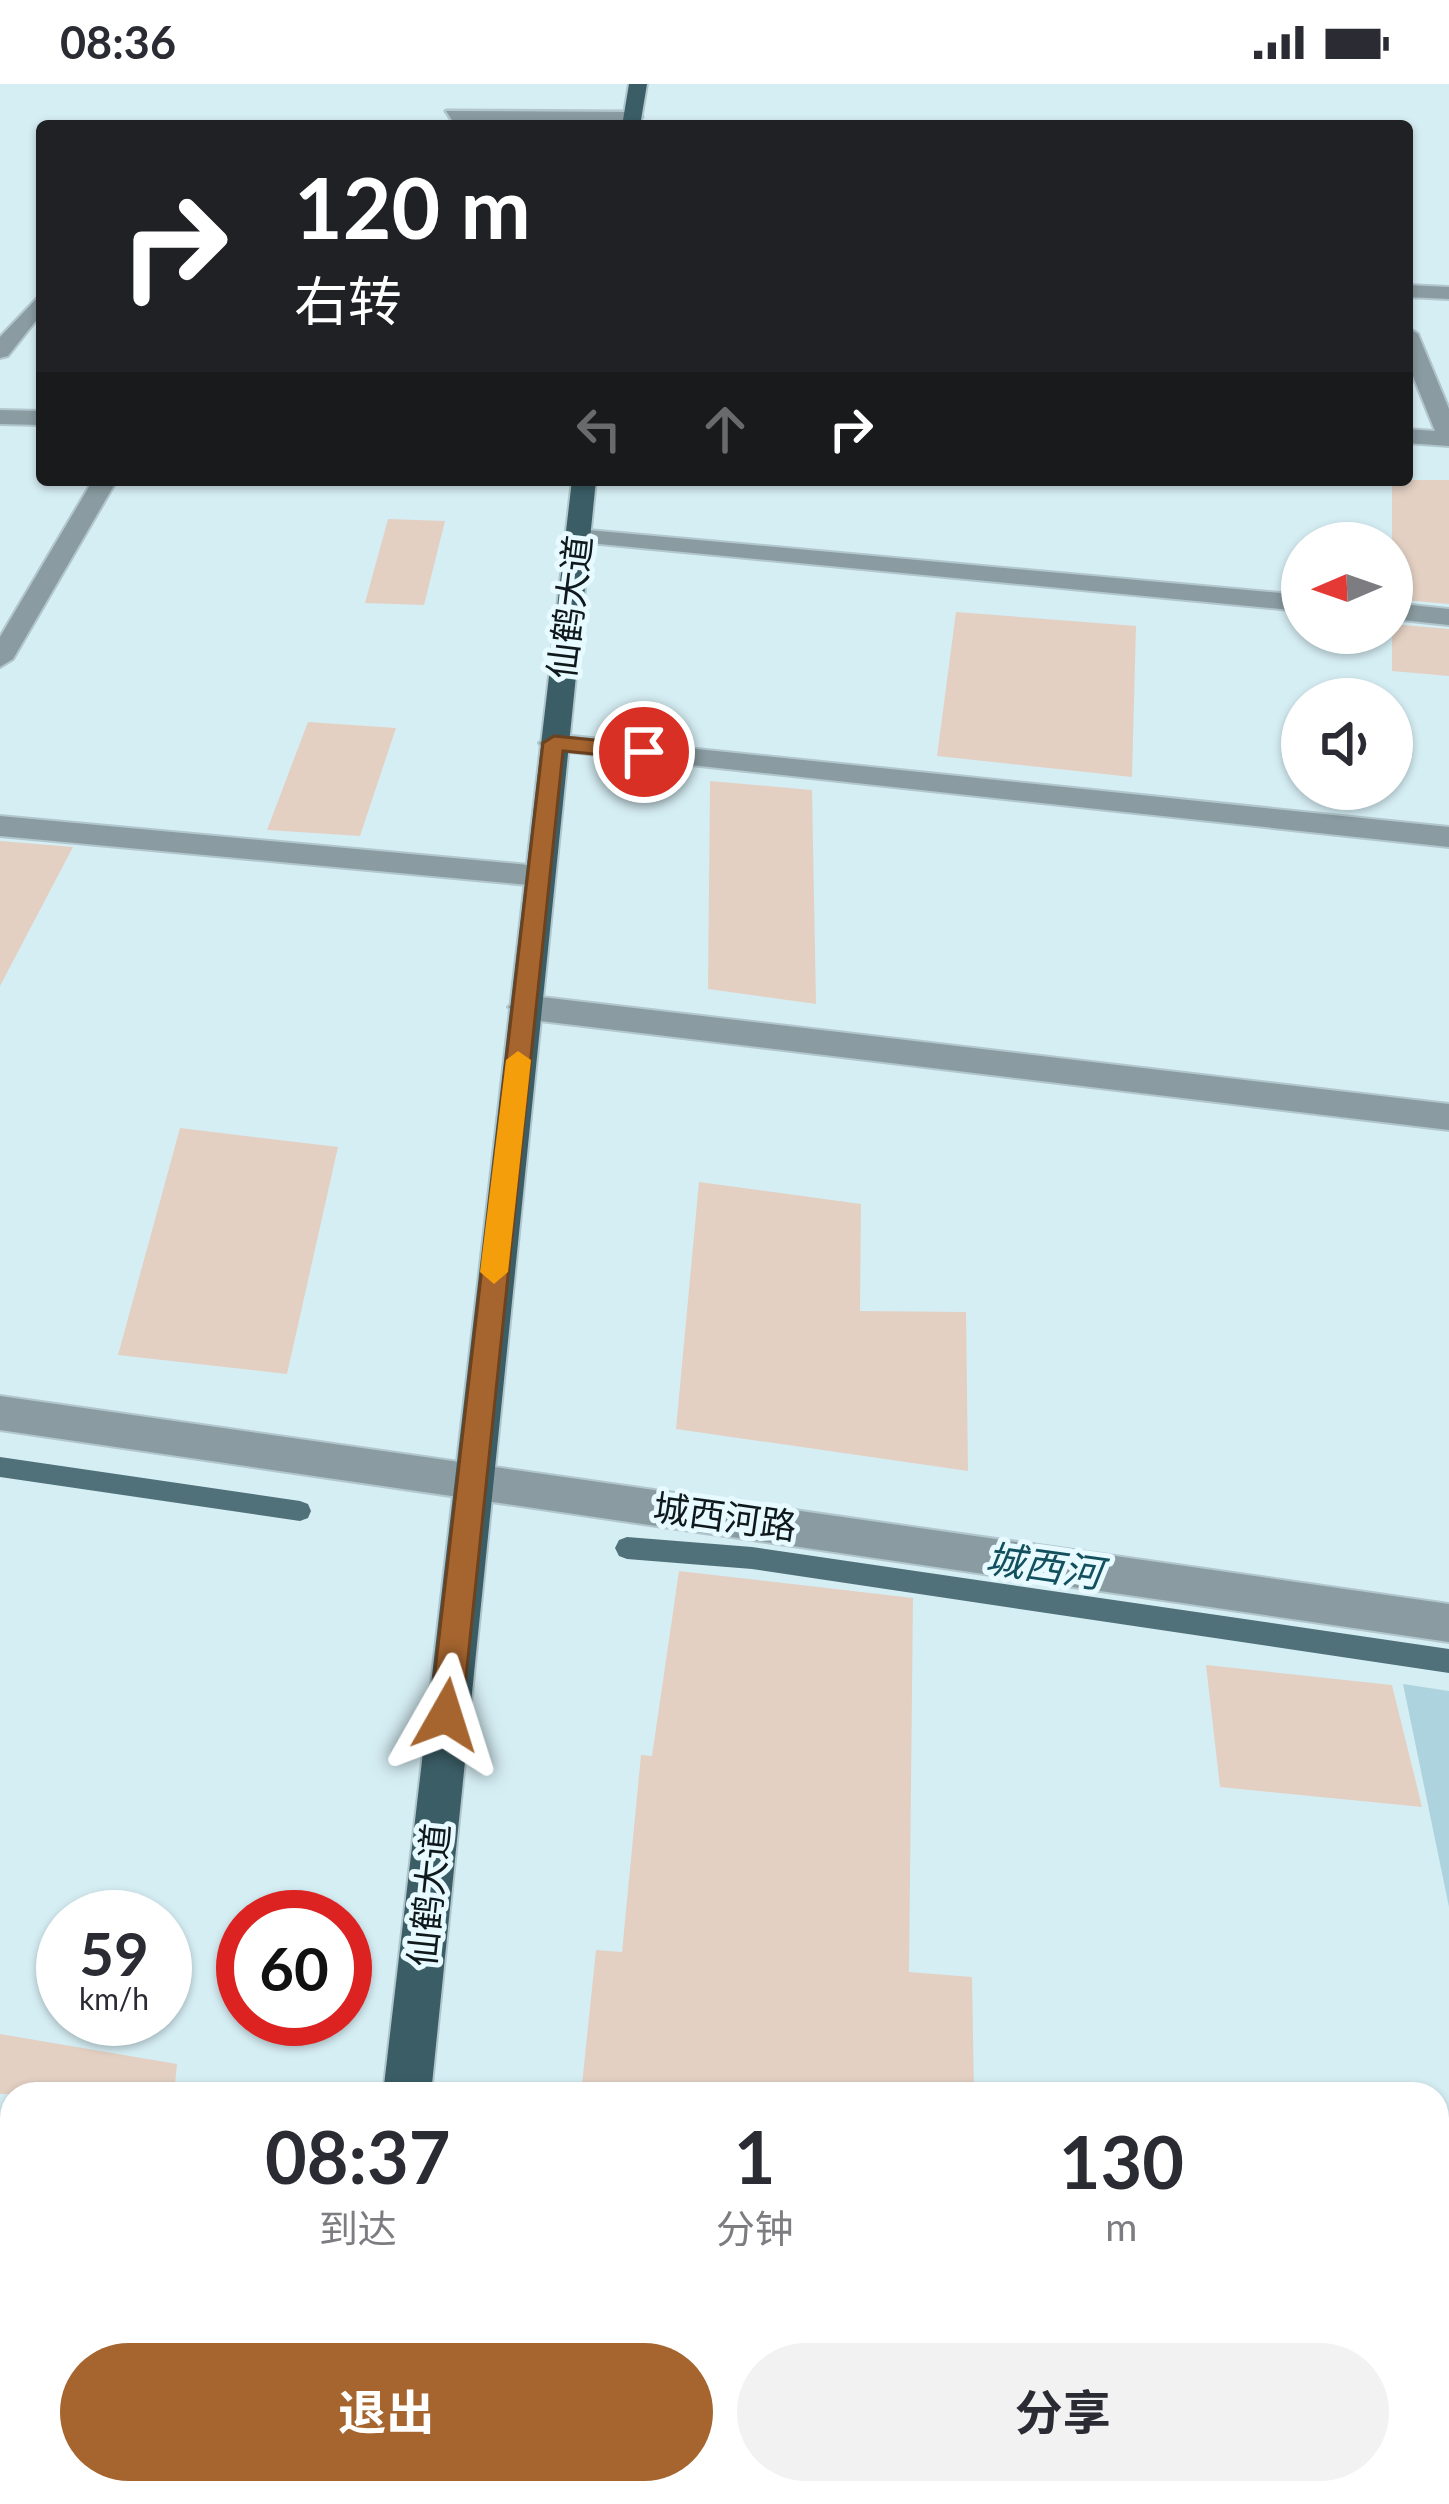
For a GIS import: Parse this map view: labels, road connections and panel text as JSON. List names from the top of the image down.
{
  "streets": {
    "main road": ["仙鹤大道"],
    "street": ["城西河路"]
  },
  "crossings": [
    ["仙鹤大道", "城西河路"]
  ],
  "water": ["城西河"],
  "north": "left",
  "page": {
    "status": "08:36",
    "turn": ["120 m", "右转"],
    "speed": "59 km/h",
    "limit": "60",
    "eta": [
      "08:37",
      "到达",
      "1",
      "分钟",
      "130",
      "m"
    ],
    "buttons": ["退出", "分享"]
  }
}
